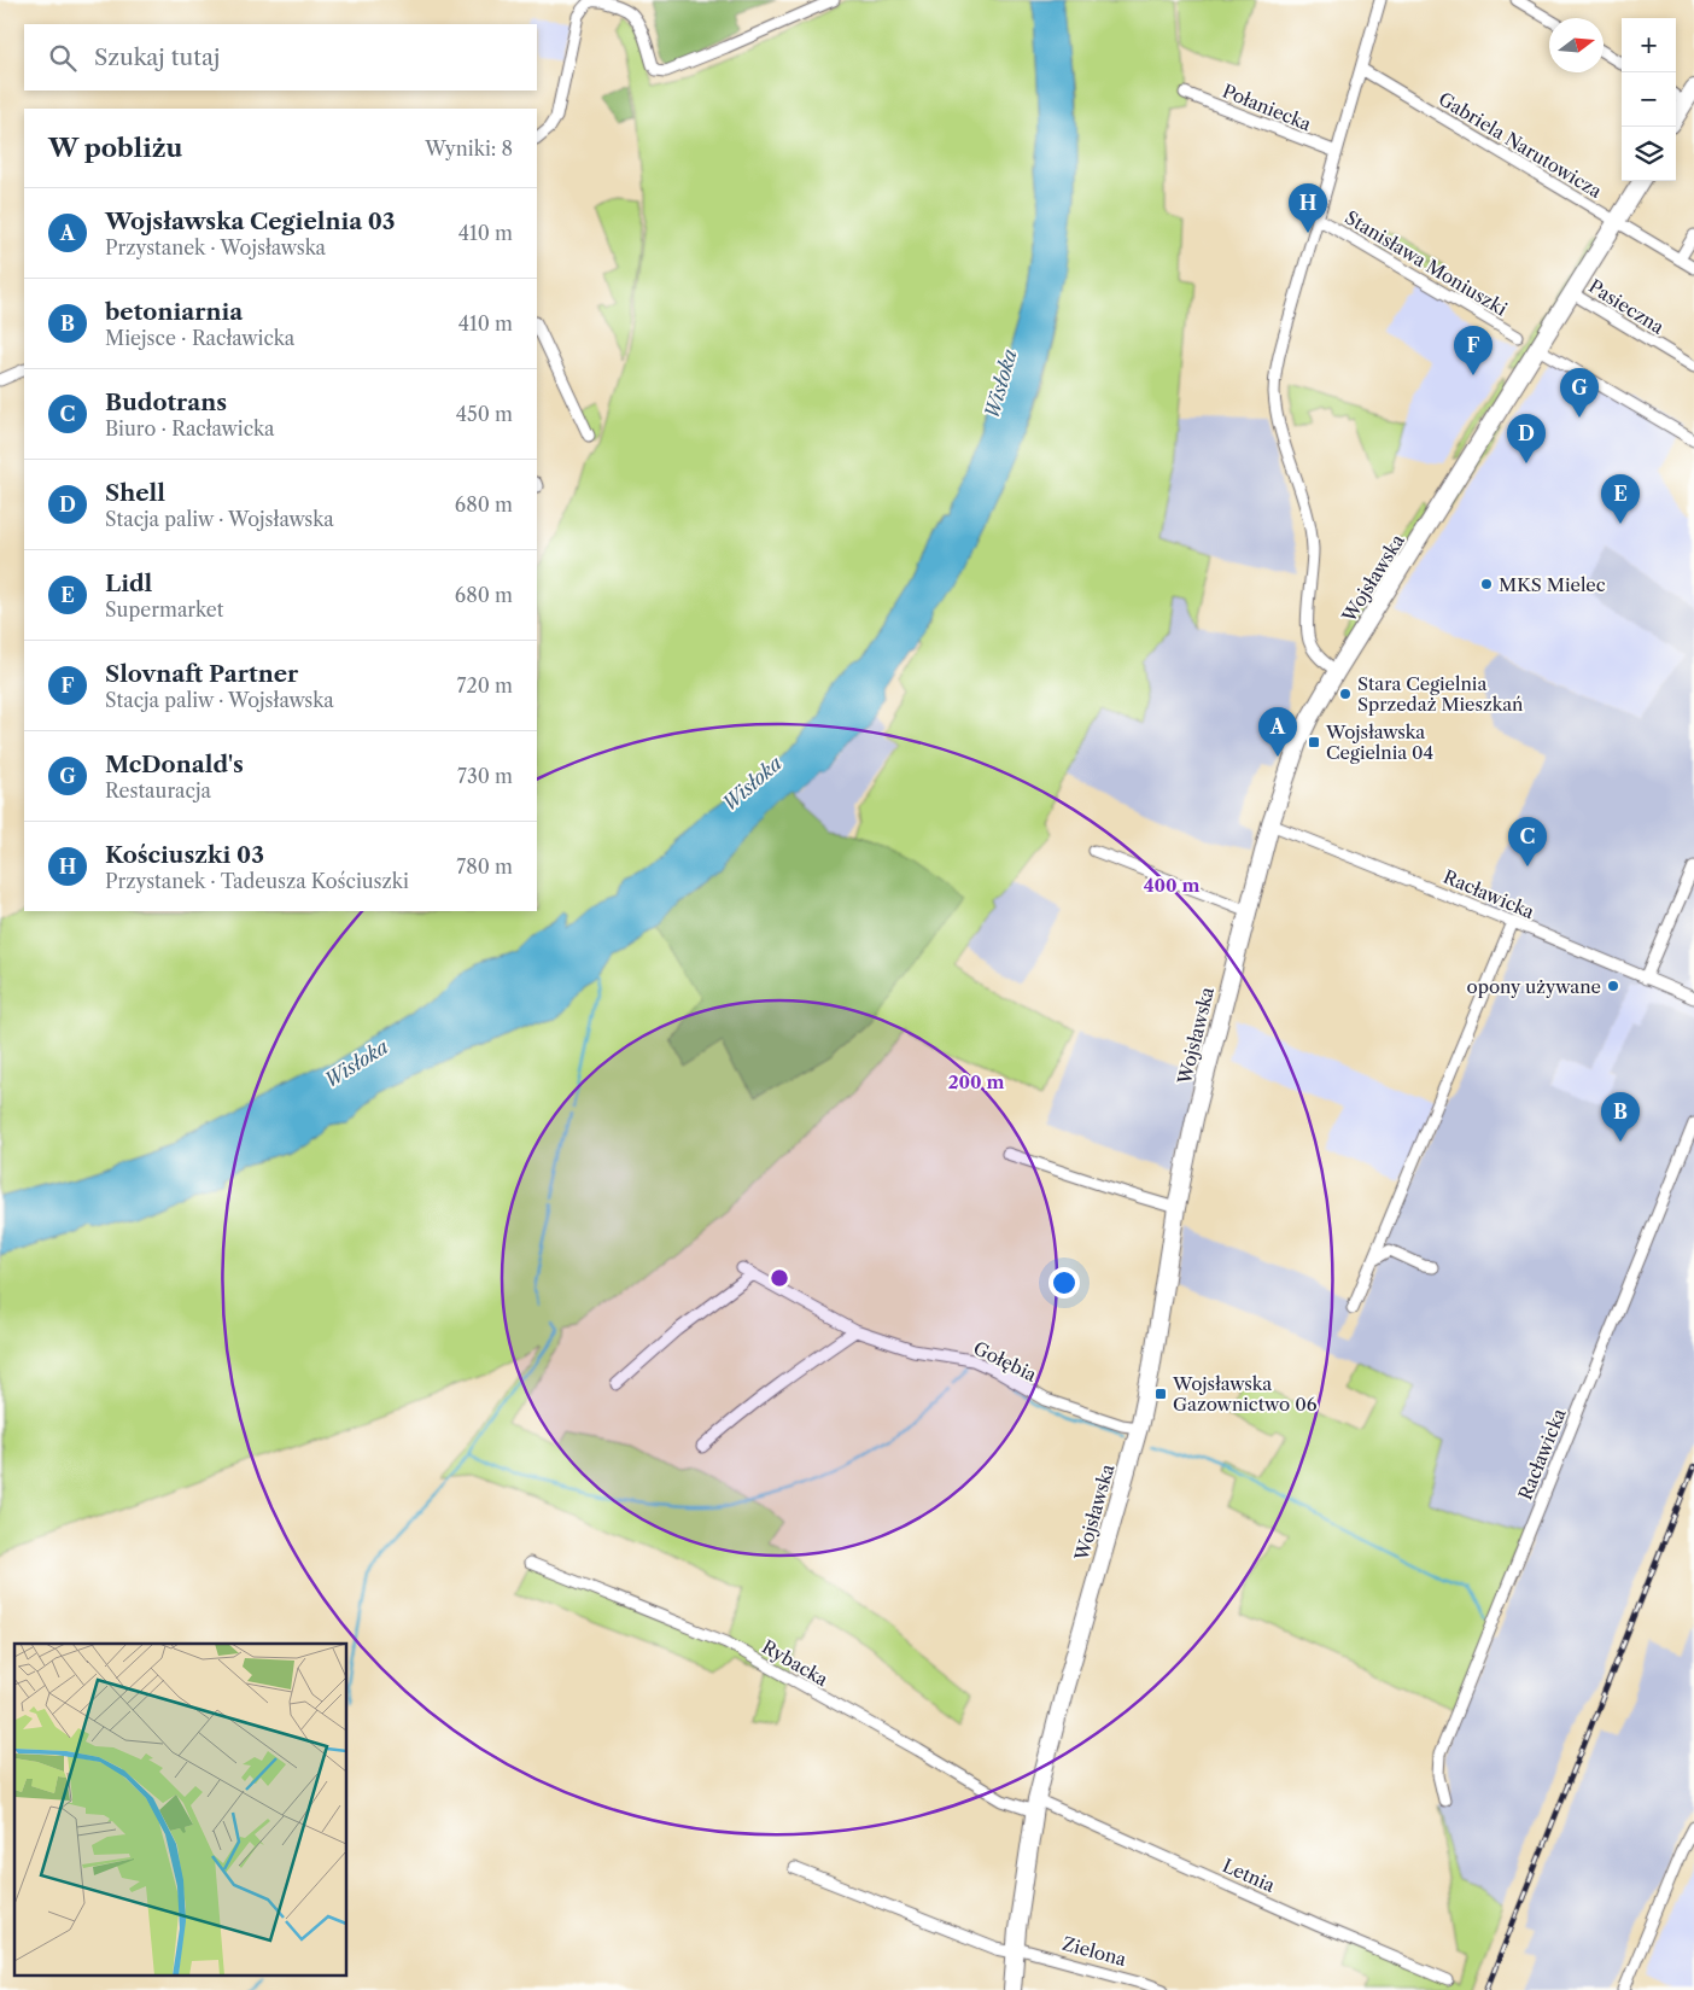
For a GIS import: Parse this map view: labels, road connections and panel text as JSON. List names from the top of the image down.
{
  "streets": {
    "street": [
      "Połaniecka",
      "Gabriela Narutowicza",
      "Stanisława Moniuszki",
      "Pasieczna",
      "Wojsławska",
      "Racławicka",
      "Gołębia",
      "Rybacka",
      "Letnia",
      "Zielona"
    ]
  },
  "crossings": [
    ["Gabriela Narutowicza", "Wojsławska"],
    ["Pasieczna", "Wojsławska"],
    ["Wojsławska", "Racławicka"],
    ["Wojsławska", "Gołębia"],
    ["Wojsławska", "Rybacka"],
    ["Wojsławska", "Letnia"],
    ["Wojsławska", "Zielona"],
    ["Rybacka", "Letnia"]
  ],
  "water": ["Wisłoka"],
  "places": {
    "other": ["MKS Mielec", "Stara Cegielnia Sprzedaż Mieszkań", "opony używane"],
    "transit": ["Wojsławska Cegielnia 04", "Wojsławska Gazownictwo 06"]
  },
  "north": "right",
  "page": {
    "map_buttons": ["+", "−"],
    "search": "Szukaj tutaj",
    "heading": ["W pobliżu", "Wyniki: 8"],
    "pins": [
      "H",
      "F",
      "G",
      "D",
      "E",
      "A",
      "C",
      "B"
    ],
    "list": [
      {
        "mark": "A",
        "name": "Wojsławska Cegielnia 03",
        "note": "Przystanek · Wojsławska",
        "value": "410 m"
      },
      {
        "mark": "B",
        "name": "betoniarnia",
        "note": "Miejsce · Racławicka",
        "value": "410 m"
      },
      {
        "mark": "C",
        "name": "Budotrans",
        "note": "Biuro · Racławicka",
        "value": "450 m"
      },
      {
        "mark": "D",
        "name": "Shell",
        "note": "Stacja paliw · Wojsławska",
        "value": "680 m"
      },
      {
        "mark": "E",
        "name": "Lidl",
        "note": "Supermarket",
        "value": "680 m"
      },
      {
        "mark": "F",
        "name": "Slovnaft Partner",
        "note": "Stacja paliw · Wojsławska",
        "value": "720 m"
      },
      {
        "mark": "G",
        "name": "McDonald's",
        "note": "Restauracja",
        "value": "730 m"
      },
      {
        "mark": "H",
        "name": "Kościuszki 03",
        "note": "Przystanek · Tadeusza Kościuszki",
        "value": "780 m"
      }
    ]
  },
  "rings": ["400 m", "200 m"]
}
